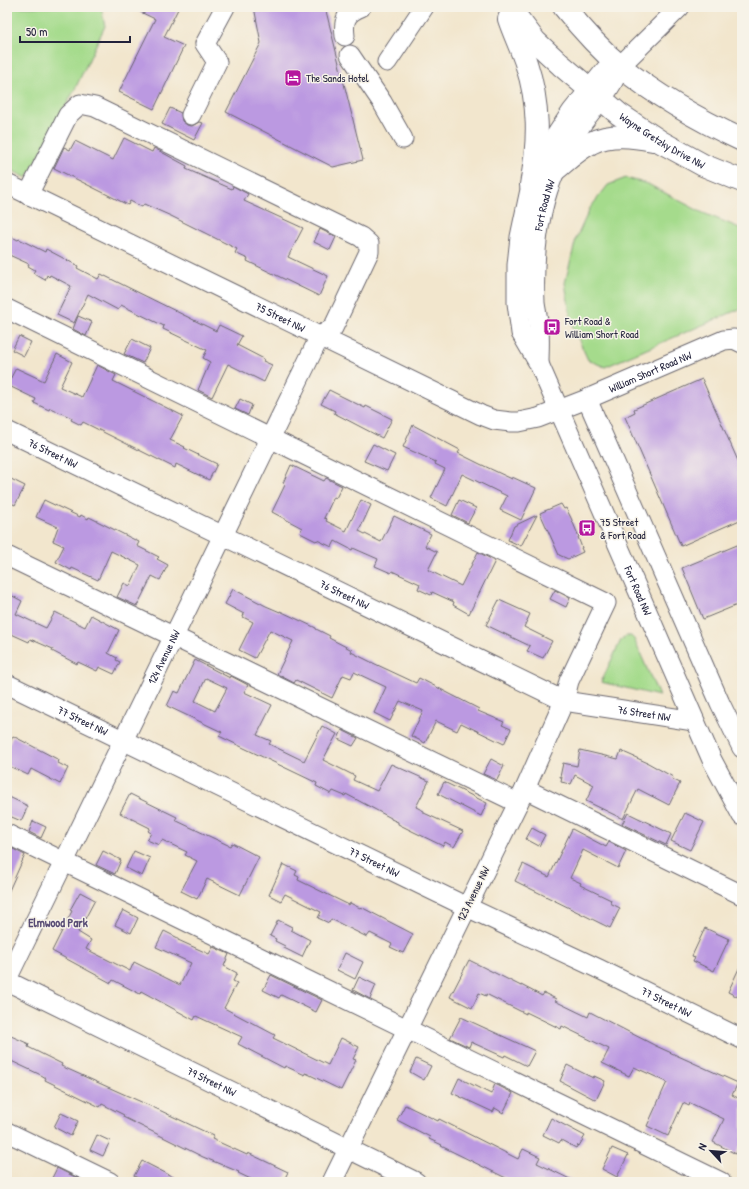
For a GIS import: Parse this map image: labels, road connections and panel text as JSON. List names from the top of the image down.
{
  "streets": {
    "main road": ["Wayne Gretzky Drive NW"],
    "street": [
      "Fort Road NW",
      "75 Street NW",
      "William Short Road NW",
      "76 Street NW",
      "124 Avenue NW",
      "77 Street NW",
      "123 Avenue NW",
      "79 Street NW"
    ]
  },
  "crossings": [
    ["Wayne Gretzky Drive NW", "Fort Road NW"],
    ["Fort Road NW", "75 Street NW"],
    ["Fort Road NW", "William Short Road NW"],
    ["Fort Road NW", "76 Street NW"],
    ["75 Street NW", "William Short Road NW"],
    ["75 Street NW", "124 Avenue NW"],
    ["76 Street NW", "124 Avenue NW"],
    ["76 Street NW", "123 Avenue NW"],
    ["124 Avenue NW", "77 Street NW"],
    ["124 Avenue NW", "123 Avenue NW"],
    ["124 Avenue NW", "79 Street NW"],
    ["77 Street NW", "123 Avenue NW"],
    ["123 Avenue NW", "79 Street NW"]
  ],
  "districts": ["Elmwood Park"],
  "places": {
    "hotel": ["The Sands Hotel"],
    "bus stop": ["Fort Road & William Short Road", "75 Street & Fort Road"]
  },
  "scale_bar": "50 m",
  "north": "top left"
}
